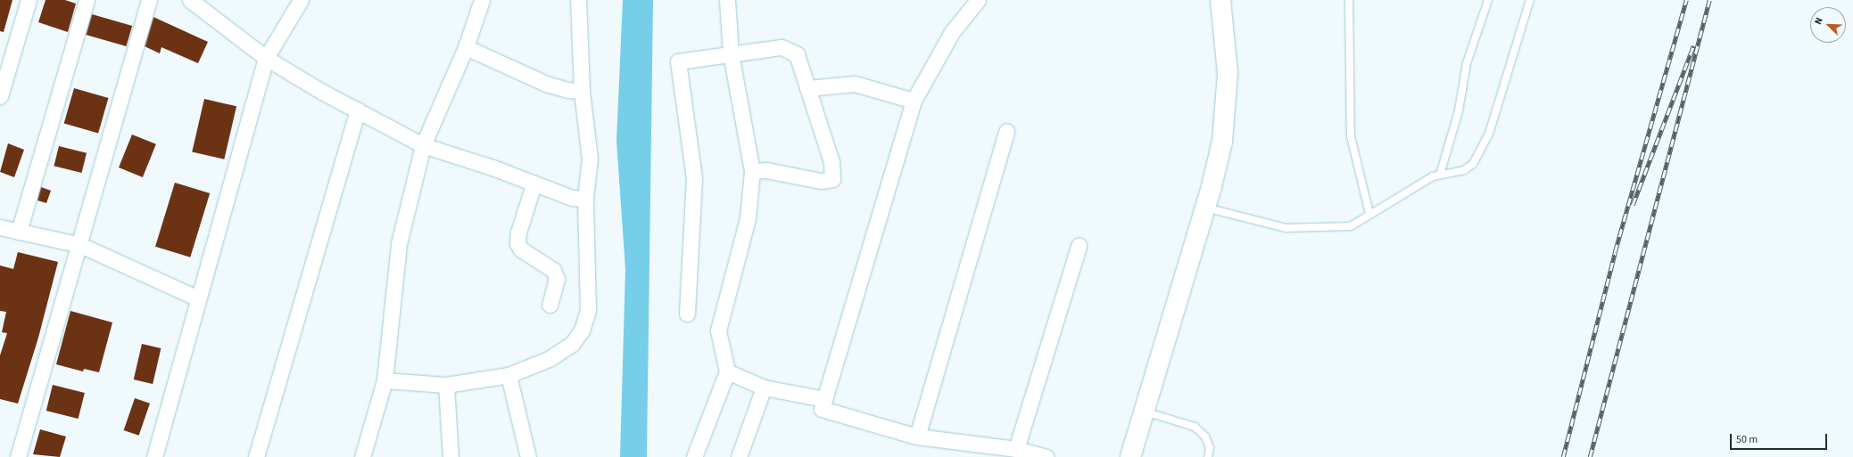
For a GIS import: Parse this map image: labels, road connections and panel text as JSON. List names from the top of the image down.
{
  "scale_bar": "50 m",
  "north": "top left"
}
